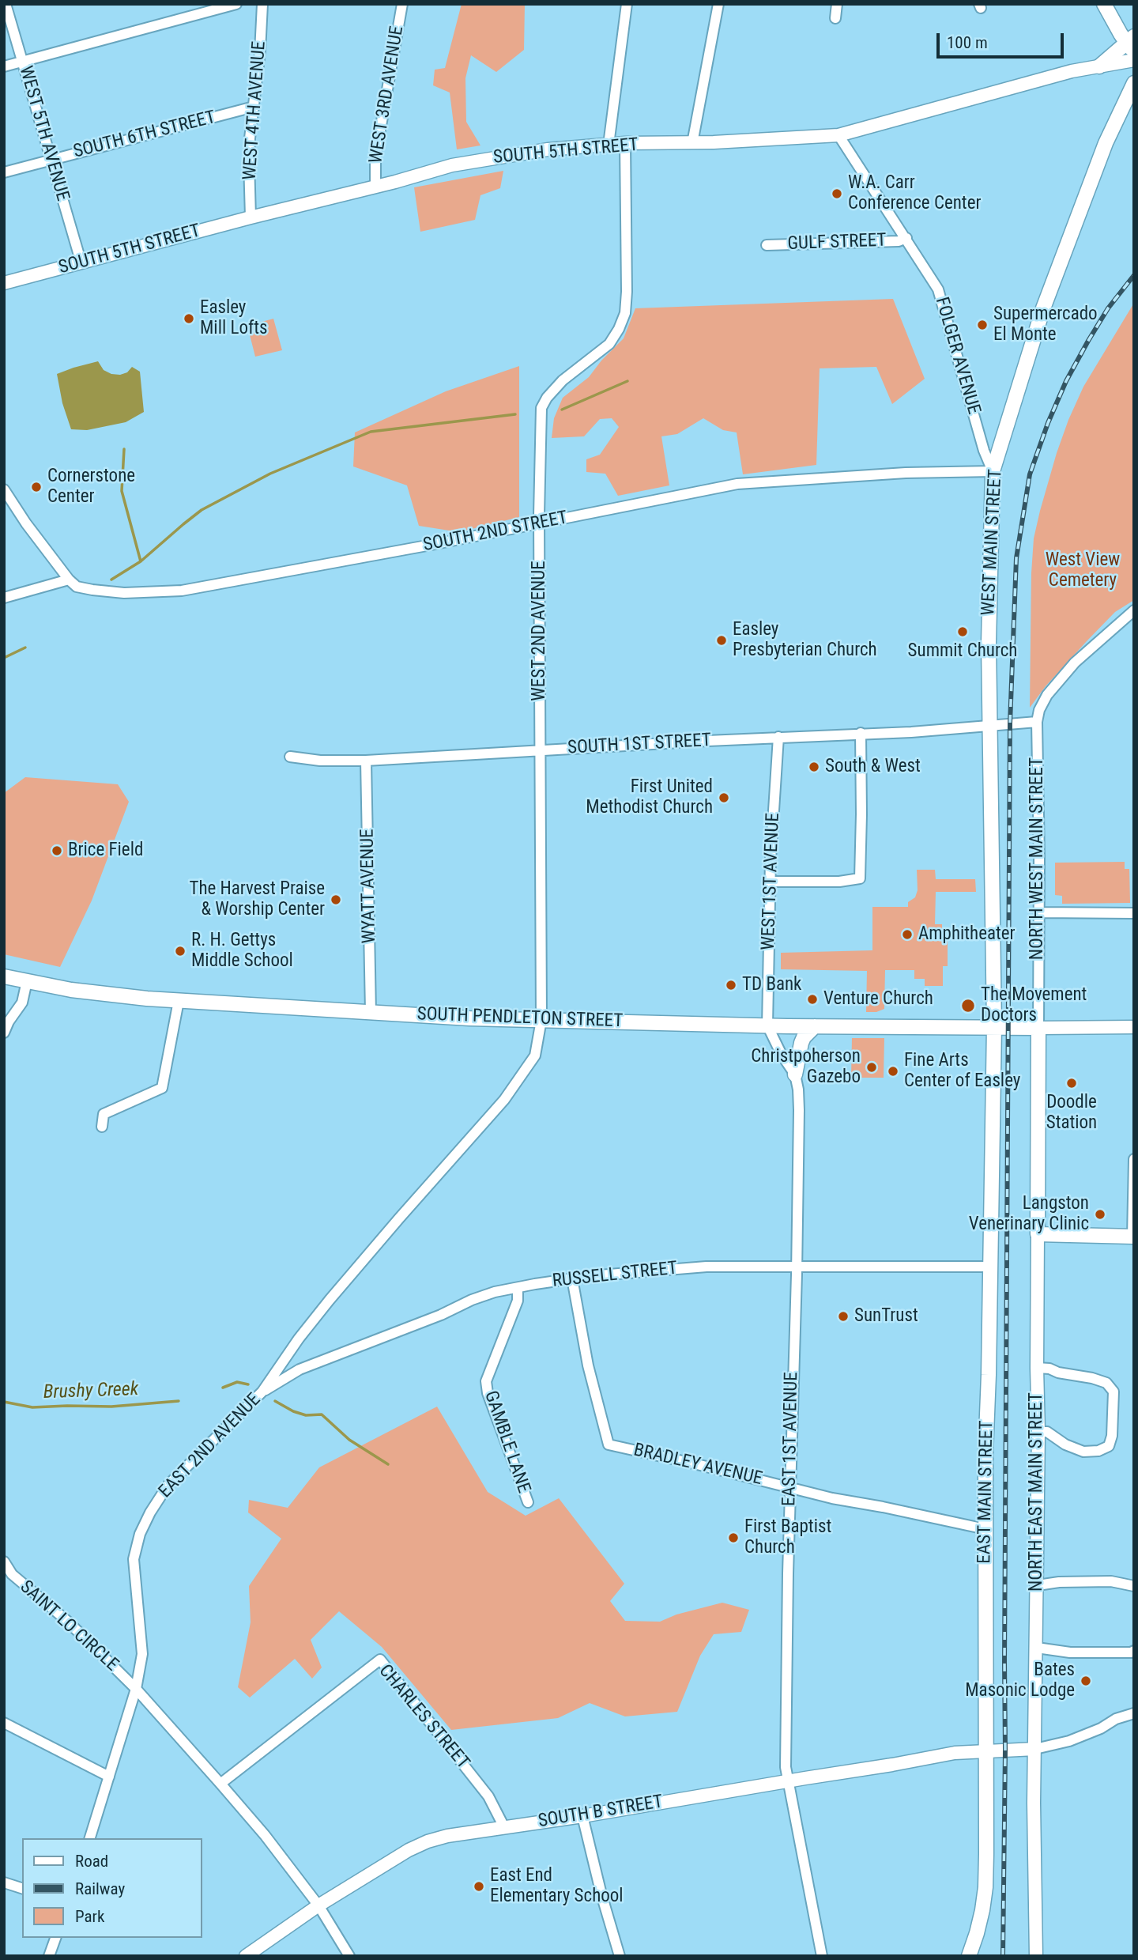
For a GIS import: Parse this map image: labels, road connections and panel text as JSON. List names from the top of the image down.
{
  "streets": {
    "main road": [
      "WEST MAIN STREET",
      "SOUTH PENDLETON STREET",
      "EAST MAIN STREET",
      "NORTH EAST MAIN STREET"
    ],
    "street": [
      "WEST 3RD AVENUE",
      "WEST 4TH AVENUE",
      "WEST 5TH AVENUE",
      "SOUTH 6TH STREET",
      "SOUTH 5TH STREET",
      "GULF STREET",
      "FOLGER AVENUE",
      "SOUTH 2ND STREET",
      "WEST 2ND AVENUE",
      "SOUTH 1ST STREET",
      "NORTH WEST MAIN STREET",
      "WEST 1ST AVENUE",
      "WYATT AVENUE",
      "RUSSELL STREET",
      "EAST 1ST AVENUE",
      "GAMBLE LANE",
      "EAST 2ND AVENUE",
      "BRADLEY AVENUE",
      "SAINT LO CIRCLE",
      "CHARLES STREET",
      "SOUTH B STREET"
    ]
  },
  "crossings": [
    ["WEST 3RD AVENUE", "SOUTH 5TH STREET"],
    ["WEST 4TH AVENUE", "SOUTH 6TH STREET"],
    ["WEST 4TH AVENUE", "SOUTH 5TH STREET"],
    ["WEST 5TH AVENUE", "SOUTH 6TH STREET"],
    ["WEST 5TH AVENUE", "SOUTH 5TH STREET"],
    ["SOUTH 5TH STREET", "FOLGER AVENUE"],
    ["SOUTH 5TH STREET", "WEST 2ND AVENUE"],
    ["GULF STREET", "FOLGER AVENUE"],
    ["FOLGER AVENUE", "SOUTH 2ND STREET"],
    ["FOLGER AVENUE", "WEST MAIN STREET"],
    ["SOUTH 2ND STREET", "WEST MAIN STREET"],
    ["SOUTH 2ND STREET", "WEST 2ND AVENUE"],
    ["WEST MAIN STREET", "SOUTH 1ST STREET"],
    ["WEST MAIN STREET", "SOUTH PENDLETON STREET"],
    ["WEST MAIN STREET", "EAST MAIN STREET"],
    ["WEST 2ND AVENUE", "SOUTH 1ST STREET"],
    ["WEST 2ND AVENUE", "SOUTH PENDLETON STREET"],
    ["WEST 2ND AVENUE", "EAST 2ND AVENUE"],
    ["SOUTH 1ST STREET", "NORTH WEST MAIN STREET"],
    ["SOUTH 1ST STREET", "WEST 1ST AVENUE"],
    ["SOUTH 1ST STREET", "WYATT AVENUE"],
    ["NORTH WEST MAIN STREET", "SOUTH PENDLETON STREET"],
    ["NORTH WEST MAIN STREET", "NORTH EAST MAIN STREET"],
    ["WEST 1ST AVENUE", "SOUTH PENDLETON STREET"],
    ["WEST 1ST AVENUE", "EAST 1ST AVENUE"],
    ["WYATT AVENUE", "SOUTH PENDLETON STREET"],
    ["SOUTH PENDLETON STREET", "EAST 1ST AVENUE"],
    ["SOUTH PENDLETON STREET", "EAST 2ND AVENUE"],
    ["SOUTH PENDLETON STREET", "EAST MAIN STREET"],
    ["SOUTH PENDLETON STREET", "NORTH EAST MAIN STREET"],
    ["RUSSELL STREET", "EAST 1ST AVENUE"],
    ["RUSSELL STREET", "GAMBLE LANE"],
    ["RUSSELL STREET", "EAST 2ND AVENUE"],
    ["RUSSELL STREET", "BRADLEY AVENUE"],
    ["RUSSELL STREET", "EAST MAIN STREET"],
    ["EAST 1ST AVENUE", "BRADLEY AVENUE"],
    ["EAST 1ST AVENUE", "SOUTH B STREET"],
    ["EAST 2ND AVENUE", "SAINT LO CIRCLE"],
    ["BRADLEY AVENUE", "EAST MAIN STREET"],
    ["EAST MAIN STREET", "SOUTH B STREET"],
    ["NORTH EAST MAIN STREET", "SOUTH B STREET"],
    ["CHARLES STREET", "SOUTH B STREET"]
  ],
  "water": ["Brushy Creek"],
  "parks": ["West View Cemetery"],
  "places": [
    "W.A. Carr Conference Center",
    "Easley Mill Lofts",
    "Supermercado El Monte",
    "Cornerstone Center",
    "Summit Church",
    "Easley Presbyterian Church",
    "South & West",
    "First United Methodist Church",
    "Brice Field",
    "The Harvest Praise & Worship Center",
    "Amphitheater",
    "R. H. Gettys Middle School",
    "TD Bank",
    "Venture Church",
    "The Movement Doctors",
    "Christpoherson Gazebo",
    "Fine Arts Center of Easley",
    "Doodle Station",
    "Langston Venerinary Clinic",
    "SunTrust",
    "First Baptist Church",
    "Bates Masonic Lodge",
    "East End Elementary School"
  ],
  "legend": ["Road", "Railway", "Park"],
  "scale_bar": "100 m"
}
